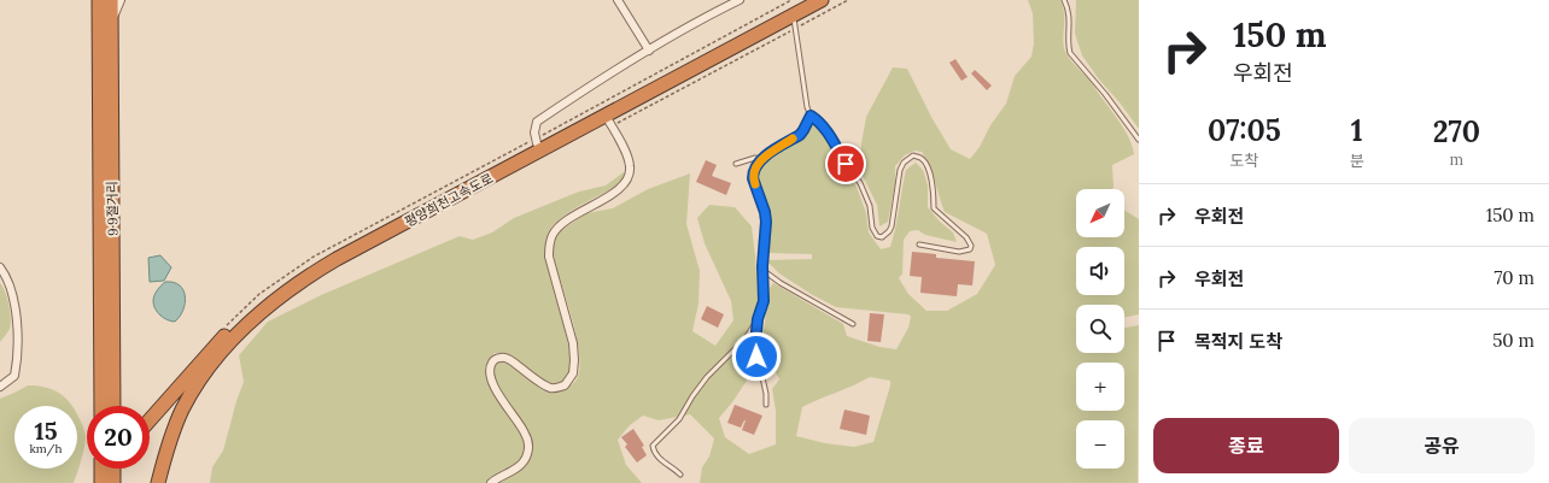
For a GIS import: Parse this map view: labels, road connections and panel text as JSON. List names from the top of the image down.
{
  "streets": {
    "highway": ["평양희천고속도로", "9·9절거리"]
  },
  "north": "bottom left",
  "page": {
    "turn": ["150 m", "우회전"],
    "eta": [
      "07:05",
      "도착",
      "1",
      "분",
      "270",
      "m"
    ],
    "list": [
      {
        "name": "우회전",
        "value": "150 m"
      },
      {
        "name": "우회전",
        "value": "70 m"
      },
      {
        "name": "목적지 도착",
        "value": "50 m"
      }
    ],
    "map_buttons": ["+", "−"],
    "speed": "15 km/h",
    "limit": "20",
    "buttons": ["종료", "공유"]
  }
}
